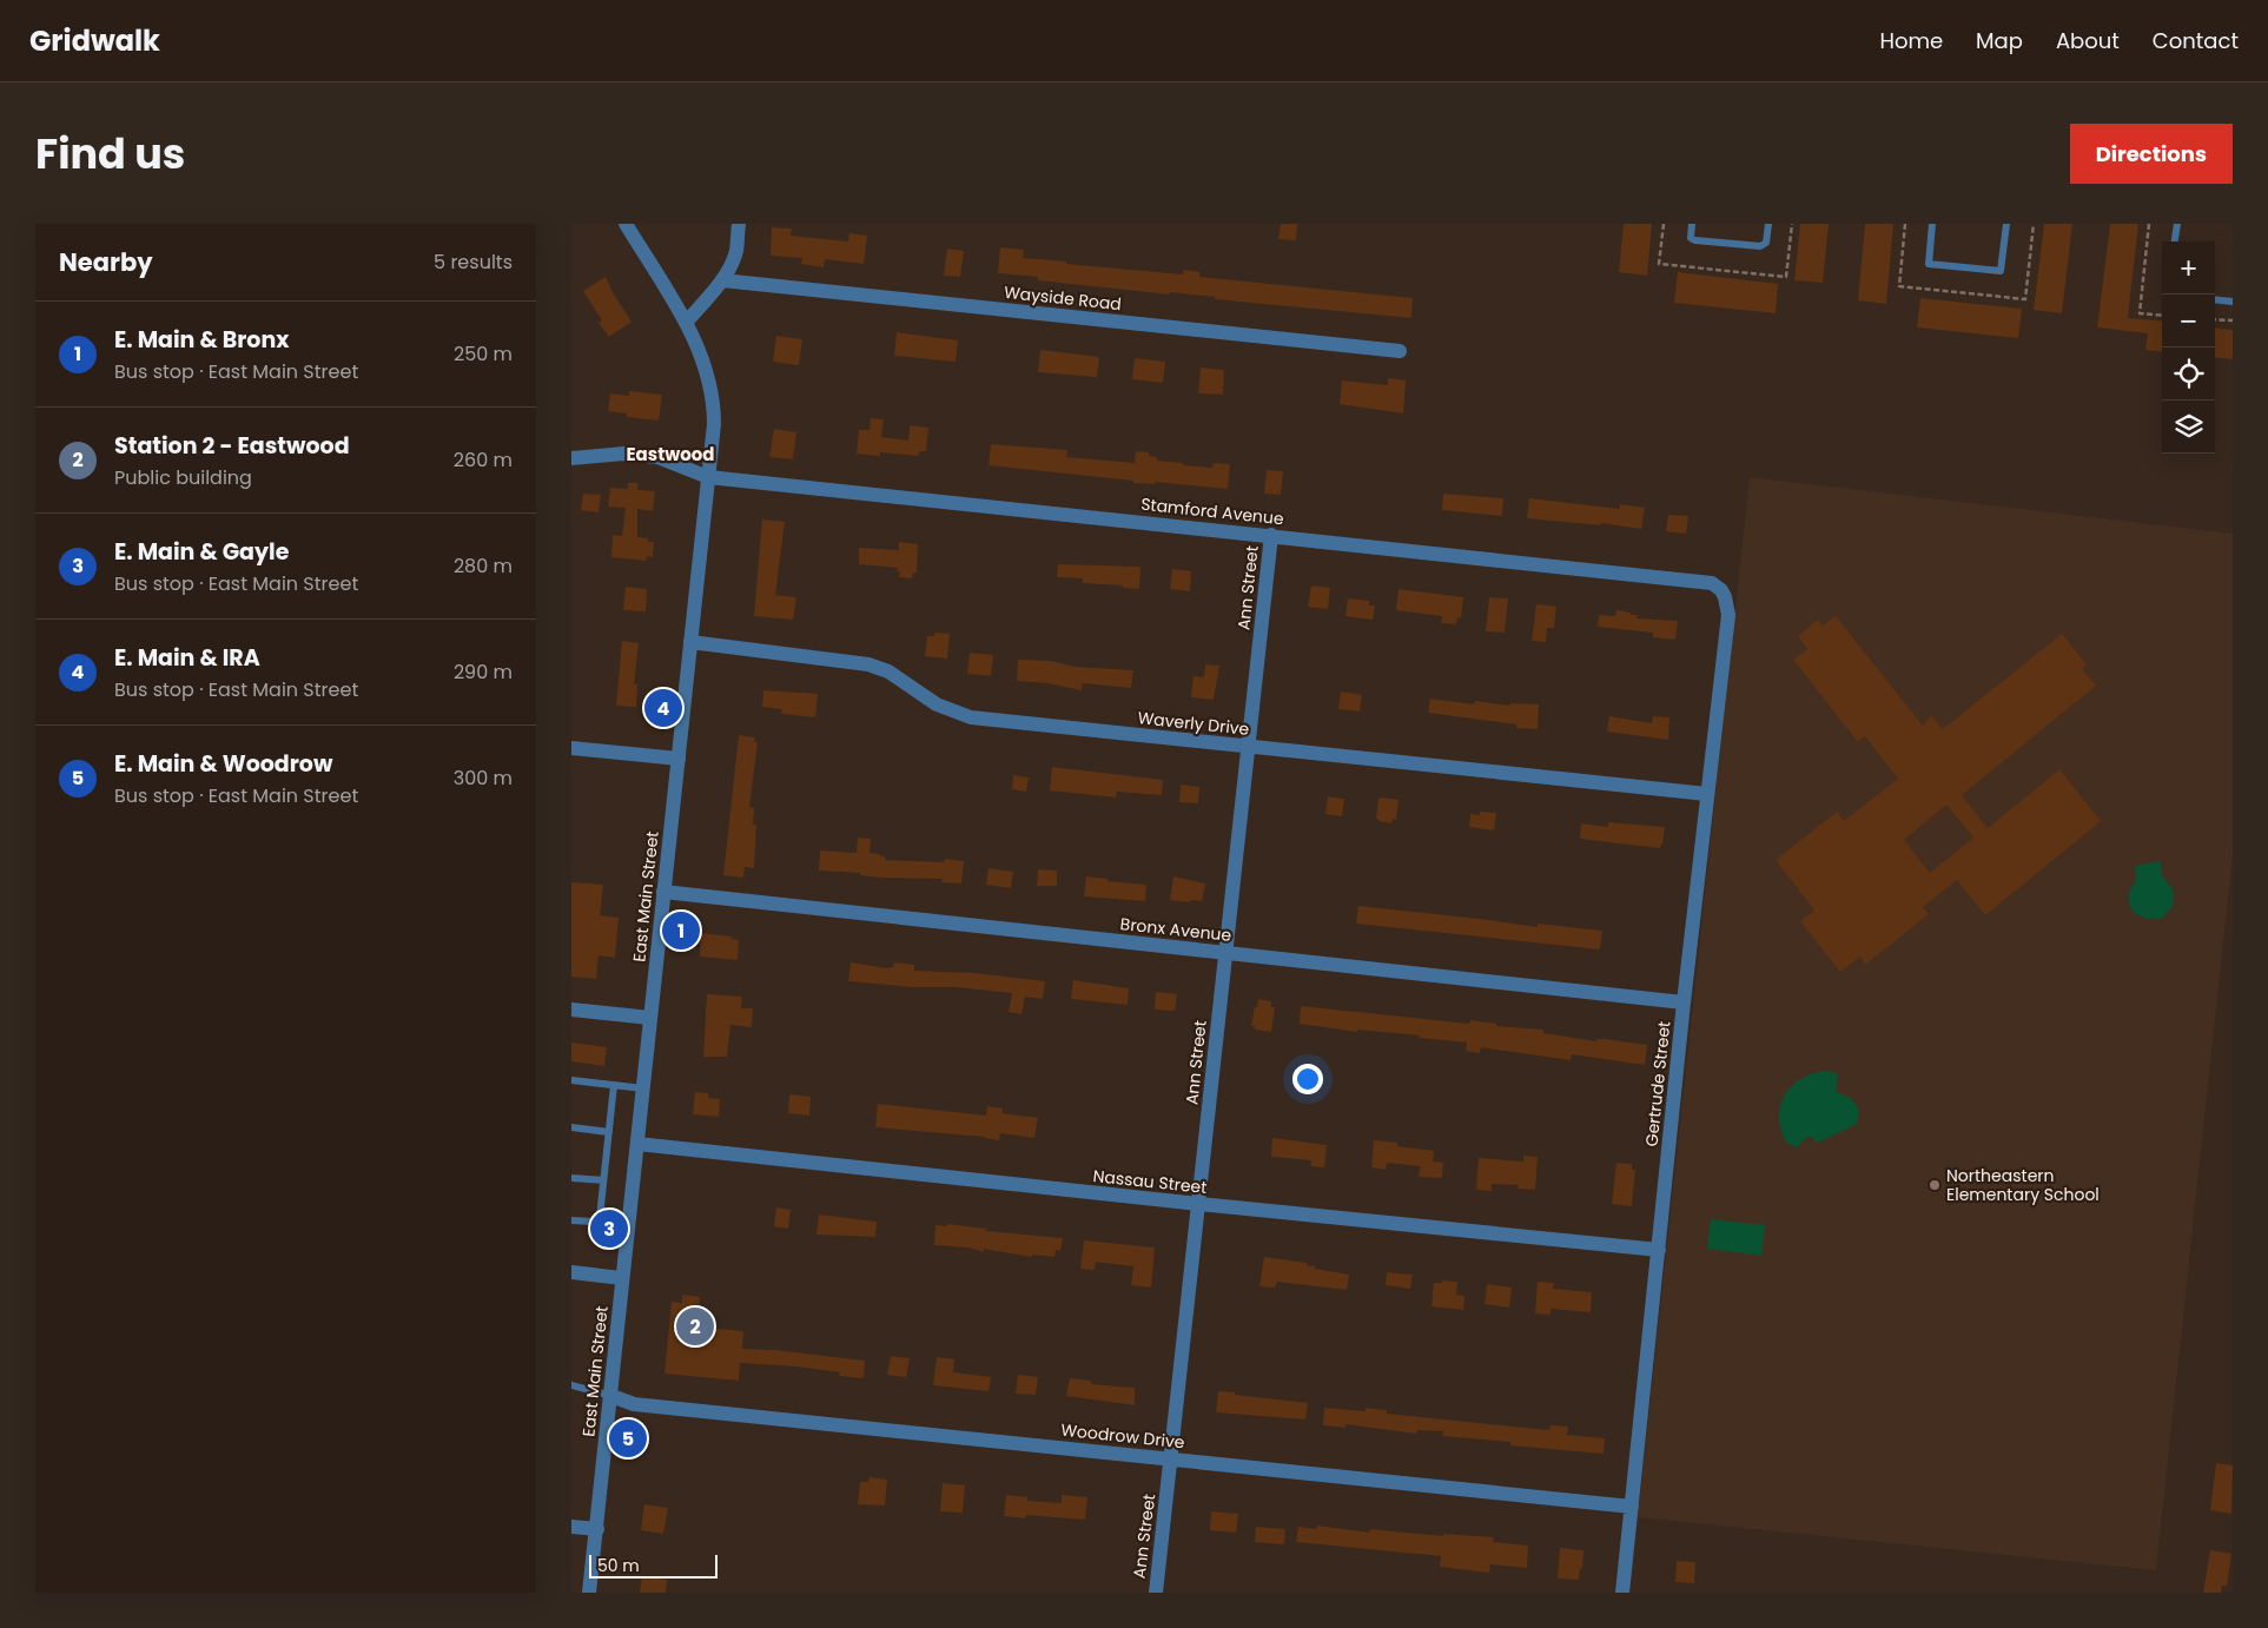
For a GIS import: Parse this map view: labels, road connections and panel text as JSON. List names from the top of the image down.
{
  "streets": {
    "street": [
      "Wayside Road",
      "Stamford Avenue",
      "Ann Street",
      "Waverly Drive",
      "East Main Street",
      "Bronx Avenue",
      "Gertrude Street",
      "Nassau Street",
      "Woodrow Drive"
    ]
  },
  "crossings": [
    ["Stamford Avenue", "Ann Street"],
    ["Stamford Avenue", "East Main Street"],
    ["Stamford Avenue", "Gertrude Street"],
    ["Ann Street", "Waverly Drive"],
    ["Ann Street", "Bronx Avenue"],
    ["Ann Street", "Nassau Street"],
    ["Ann Street", "Woodrow Drive"],
    ["Waverly Drive", "East Main Street"],
    ["Waverly Drive", "Gertrude Street"],
    ["East Main Street", "Bronx Avenue"],
    ["East Main Street", "Nassau Street"],
    ["East Main Street", "Woodrow Drive"],
    ["Bronx Avenue", "Gertrude Street"],
    ["Gertrude Street", "Nassau Street"],
    ["Gertrude Street", "Woodrow Drive"]
  ],
  "districts": ["Eastwood"],
  "places": ["Northeastern Elementary School"],
  "scale_bar": "50 m",
  "page": {
    "header": "Gridwalk",
    "nav": [
      "Home",
      "Map",
      "About",
      "Contact"
    ],
    "title": "Find us",
    "buttons": "Directions",
    "heading": ["Nearby", "5 results"],
    "map_buttons": ["+", "−"],
    "list": [
      {
        "mark": "1",
        "name": "E. Main & Bronx",
        "note": "Bus stop · East Main Street",
        "value": "250 m"
      },
      {
        "mark": "2",
        "name": "Station 2 - Eastwood",
        "note": "Public building",
        "value": "260 m"
      },
      {
        "mark": "3",
        "name": "E. Main & Gayle",
        "note": "Bus stop · East Main Street",
        "value": "280 m"
      },
      {
        "mark": "4",
        "name": "E. Main & IRA",
        "note": "Bus stop · East Main Street",
        "value": "290 m"
      },
      {
        "mark": "5",
        "name": "E. Main & Woodrow",
        "note": "Bus stop · East Main Street",
        "value": "300 m"
      }
    ],
    "pins": [
      "4",
      "1",
      "3",
      "2",
      "5"
    ],
    "scale": "50 m"
  }
}
